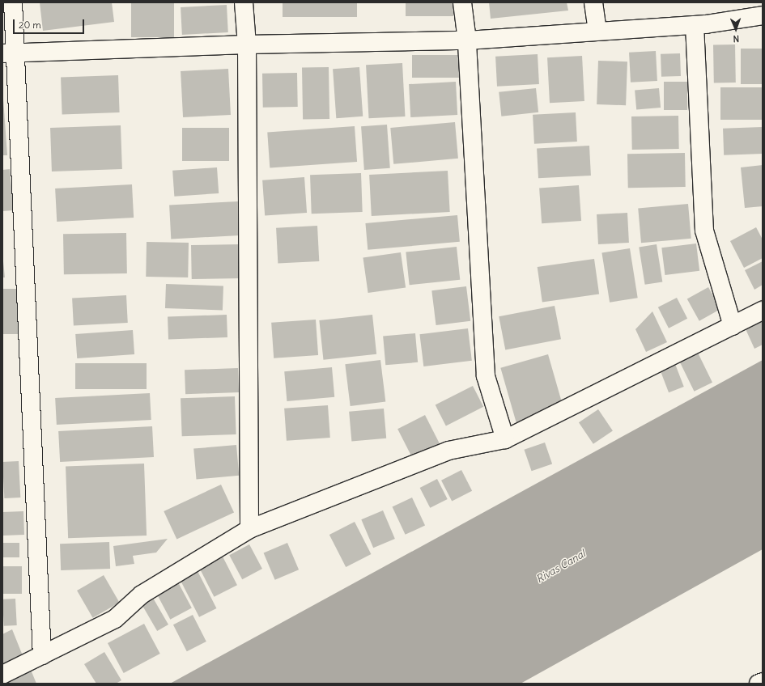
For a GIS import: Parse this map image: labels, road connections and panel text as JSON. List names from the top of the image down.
{
  "water": ["Rivas Canal"],
  "scale_bar": "20 m",
  "north": "bottom"
}
